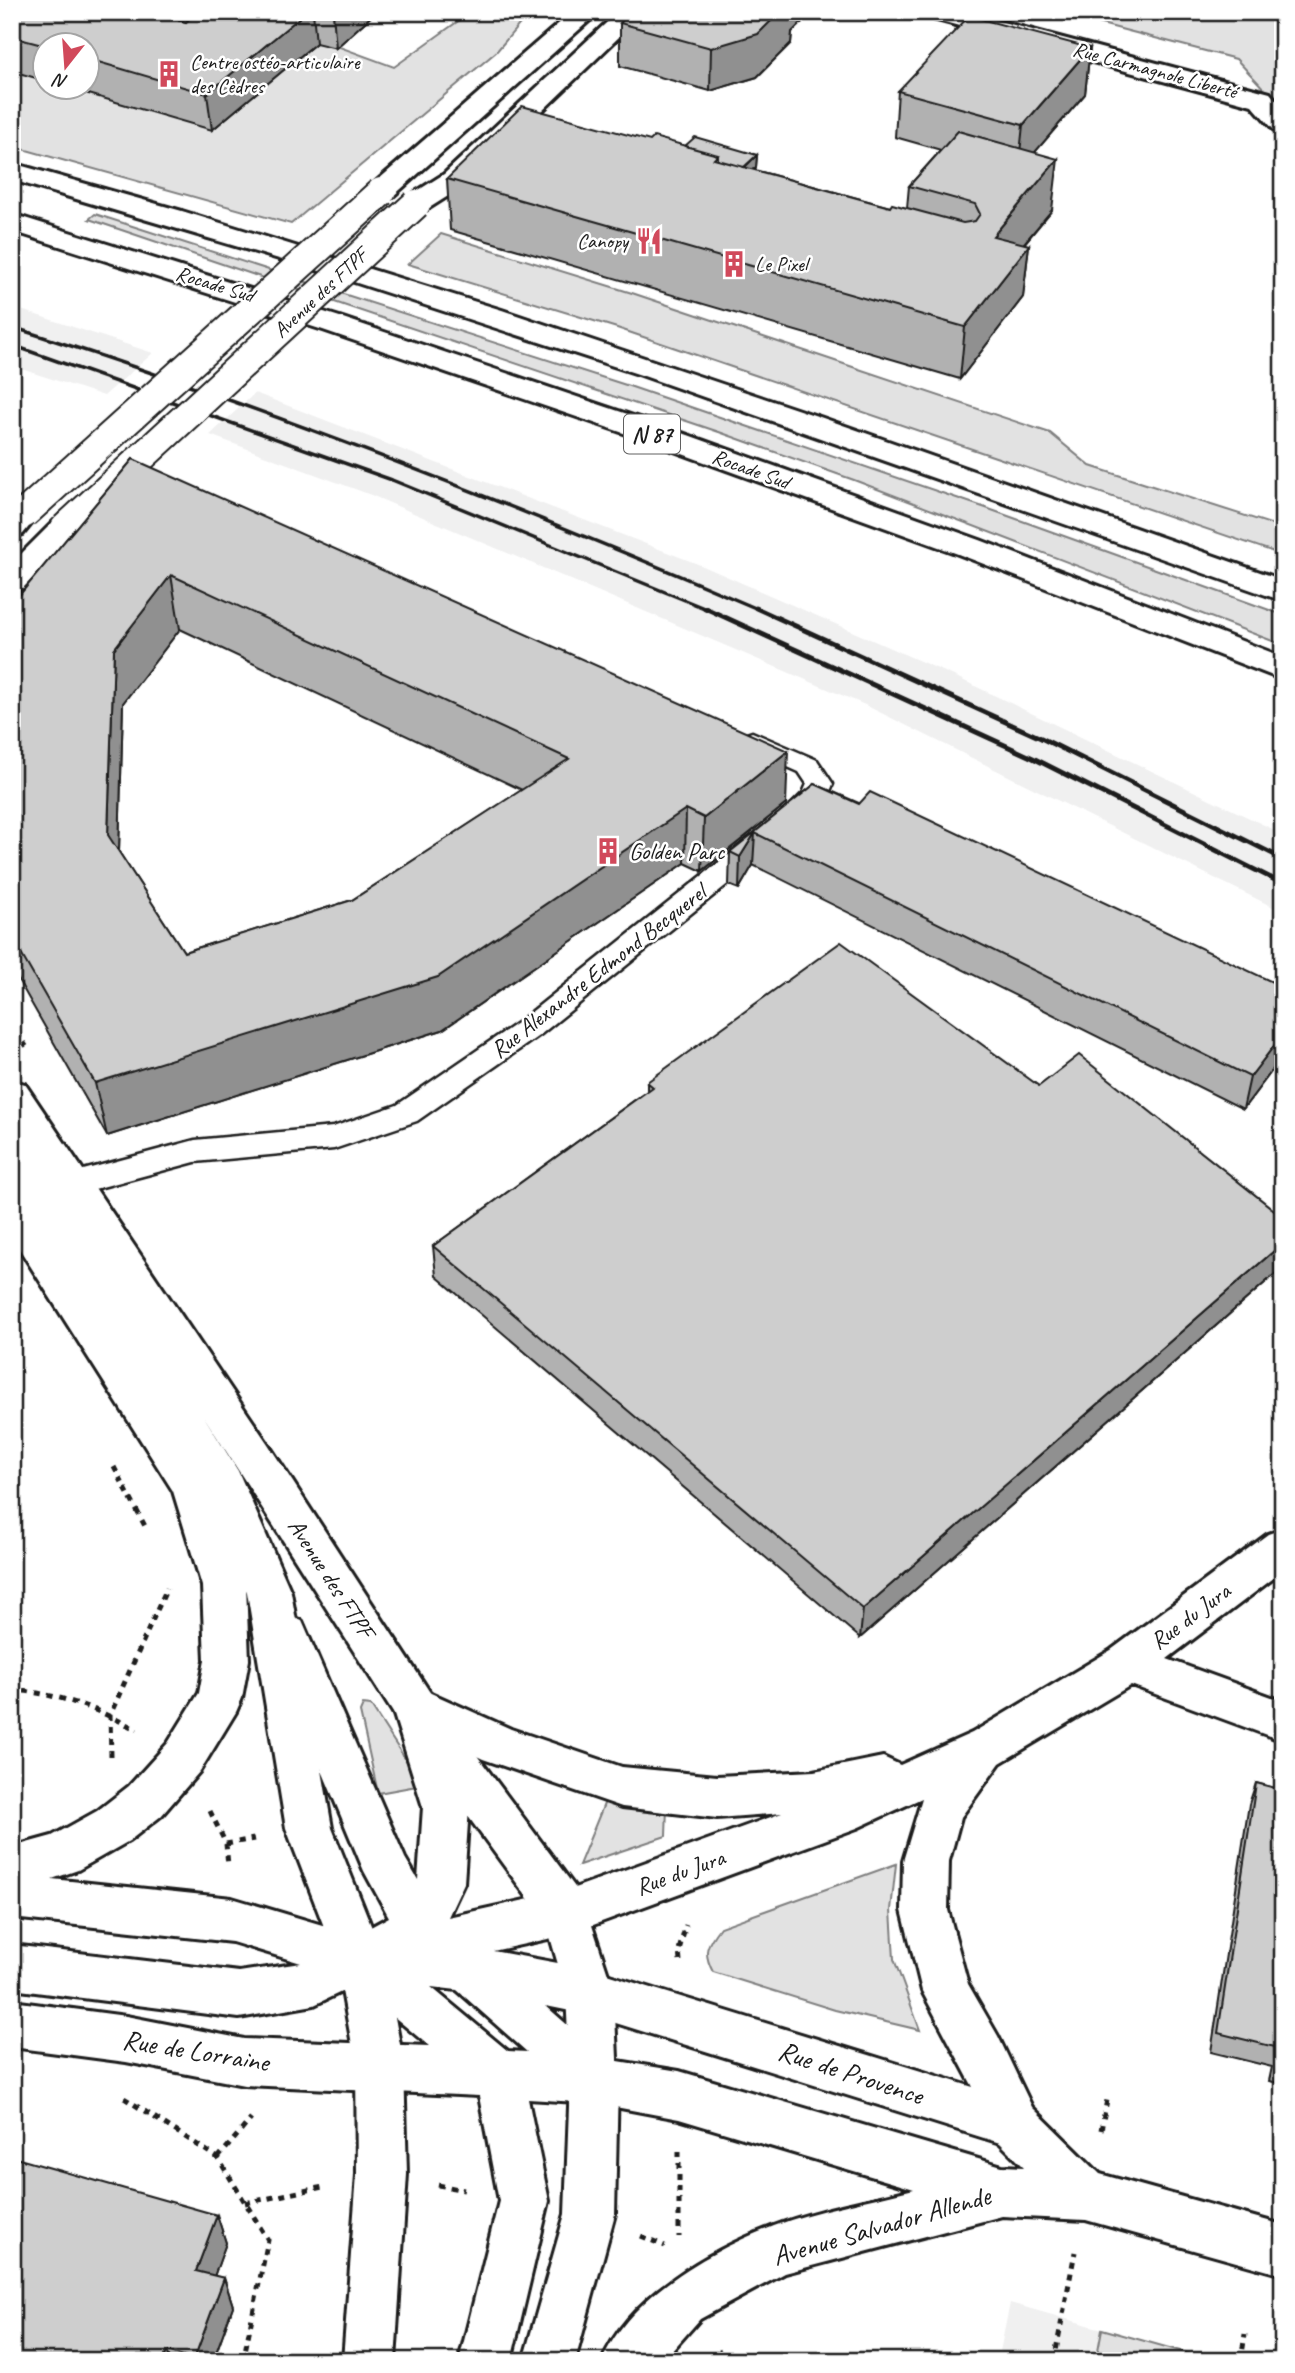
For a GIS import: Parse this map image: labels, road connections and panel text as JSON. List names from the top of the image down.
{
  "streets": {
    "main road": [
      "Rue Carmagnole Liberté",
      "Rocade Sud",
      "Avenue des FTPF",
      "N 87",
      "Rue du Jura",
      "Rue de Lorraine",
      "Rue de Provence",
      "Avenue Salvador Allende"
    ],
    "lane": ["Rue Alexandre Edmond Becquerel"]
  },
  "crossings": [
    ["Avenue des FTPF", "Rue Alexandre Edmond Becquerel"],
    ["Avenue des FTPF", "Rue du Jura"],
    ["Avenue des FTPF", "Rue de Provence"],
    ["Rue du Jura", "Rue de Provence"],
    ["Rue de Lorraine", "Rue de Provence"],
    ["Rue de Provence", "Avenue Salvador Allende"]
  ],
  "places": {
    "building": ["Centre ostéo-articulaire des Cèdres", "Le Pixel", "Golden Parc"],
    "restaurant": ["Canopy"]
  },
  "north": "bottom"
}
